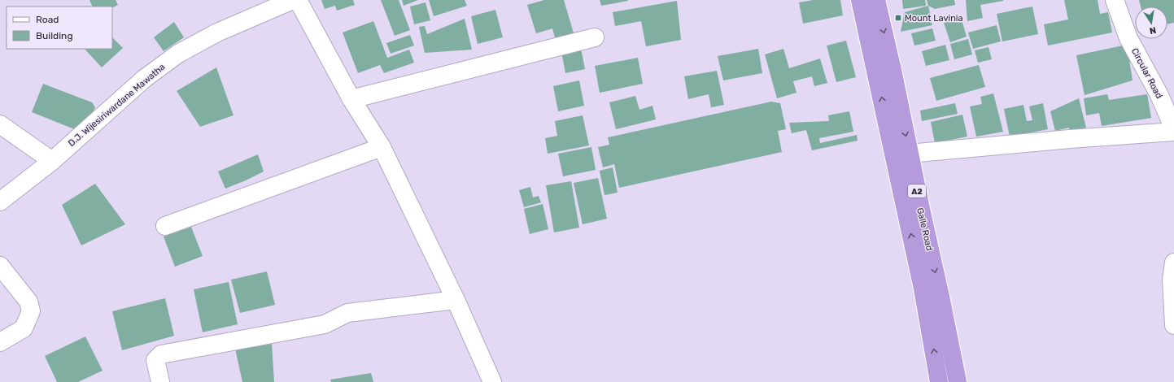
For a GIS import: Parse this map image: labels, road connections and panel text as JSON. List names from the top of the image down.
{
  "streets": {
    "highway": ["A2", "Galle Road"],
    "street": ["Circular Road", "D.J. Wijesiriwardane Mawatha"]
  },
  "places": {
    "transit": ["Mount Lavinia"]
  },
  "legend": ["Road", "Building"],
  "north": "bottom"
}
